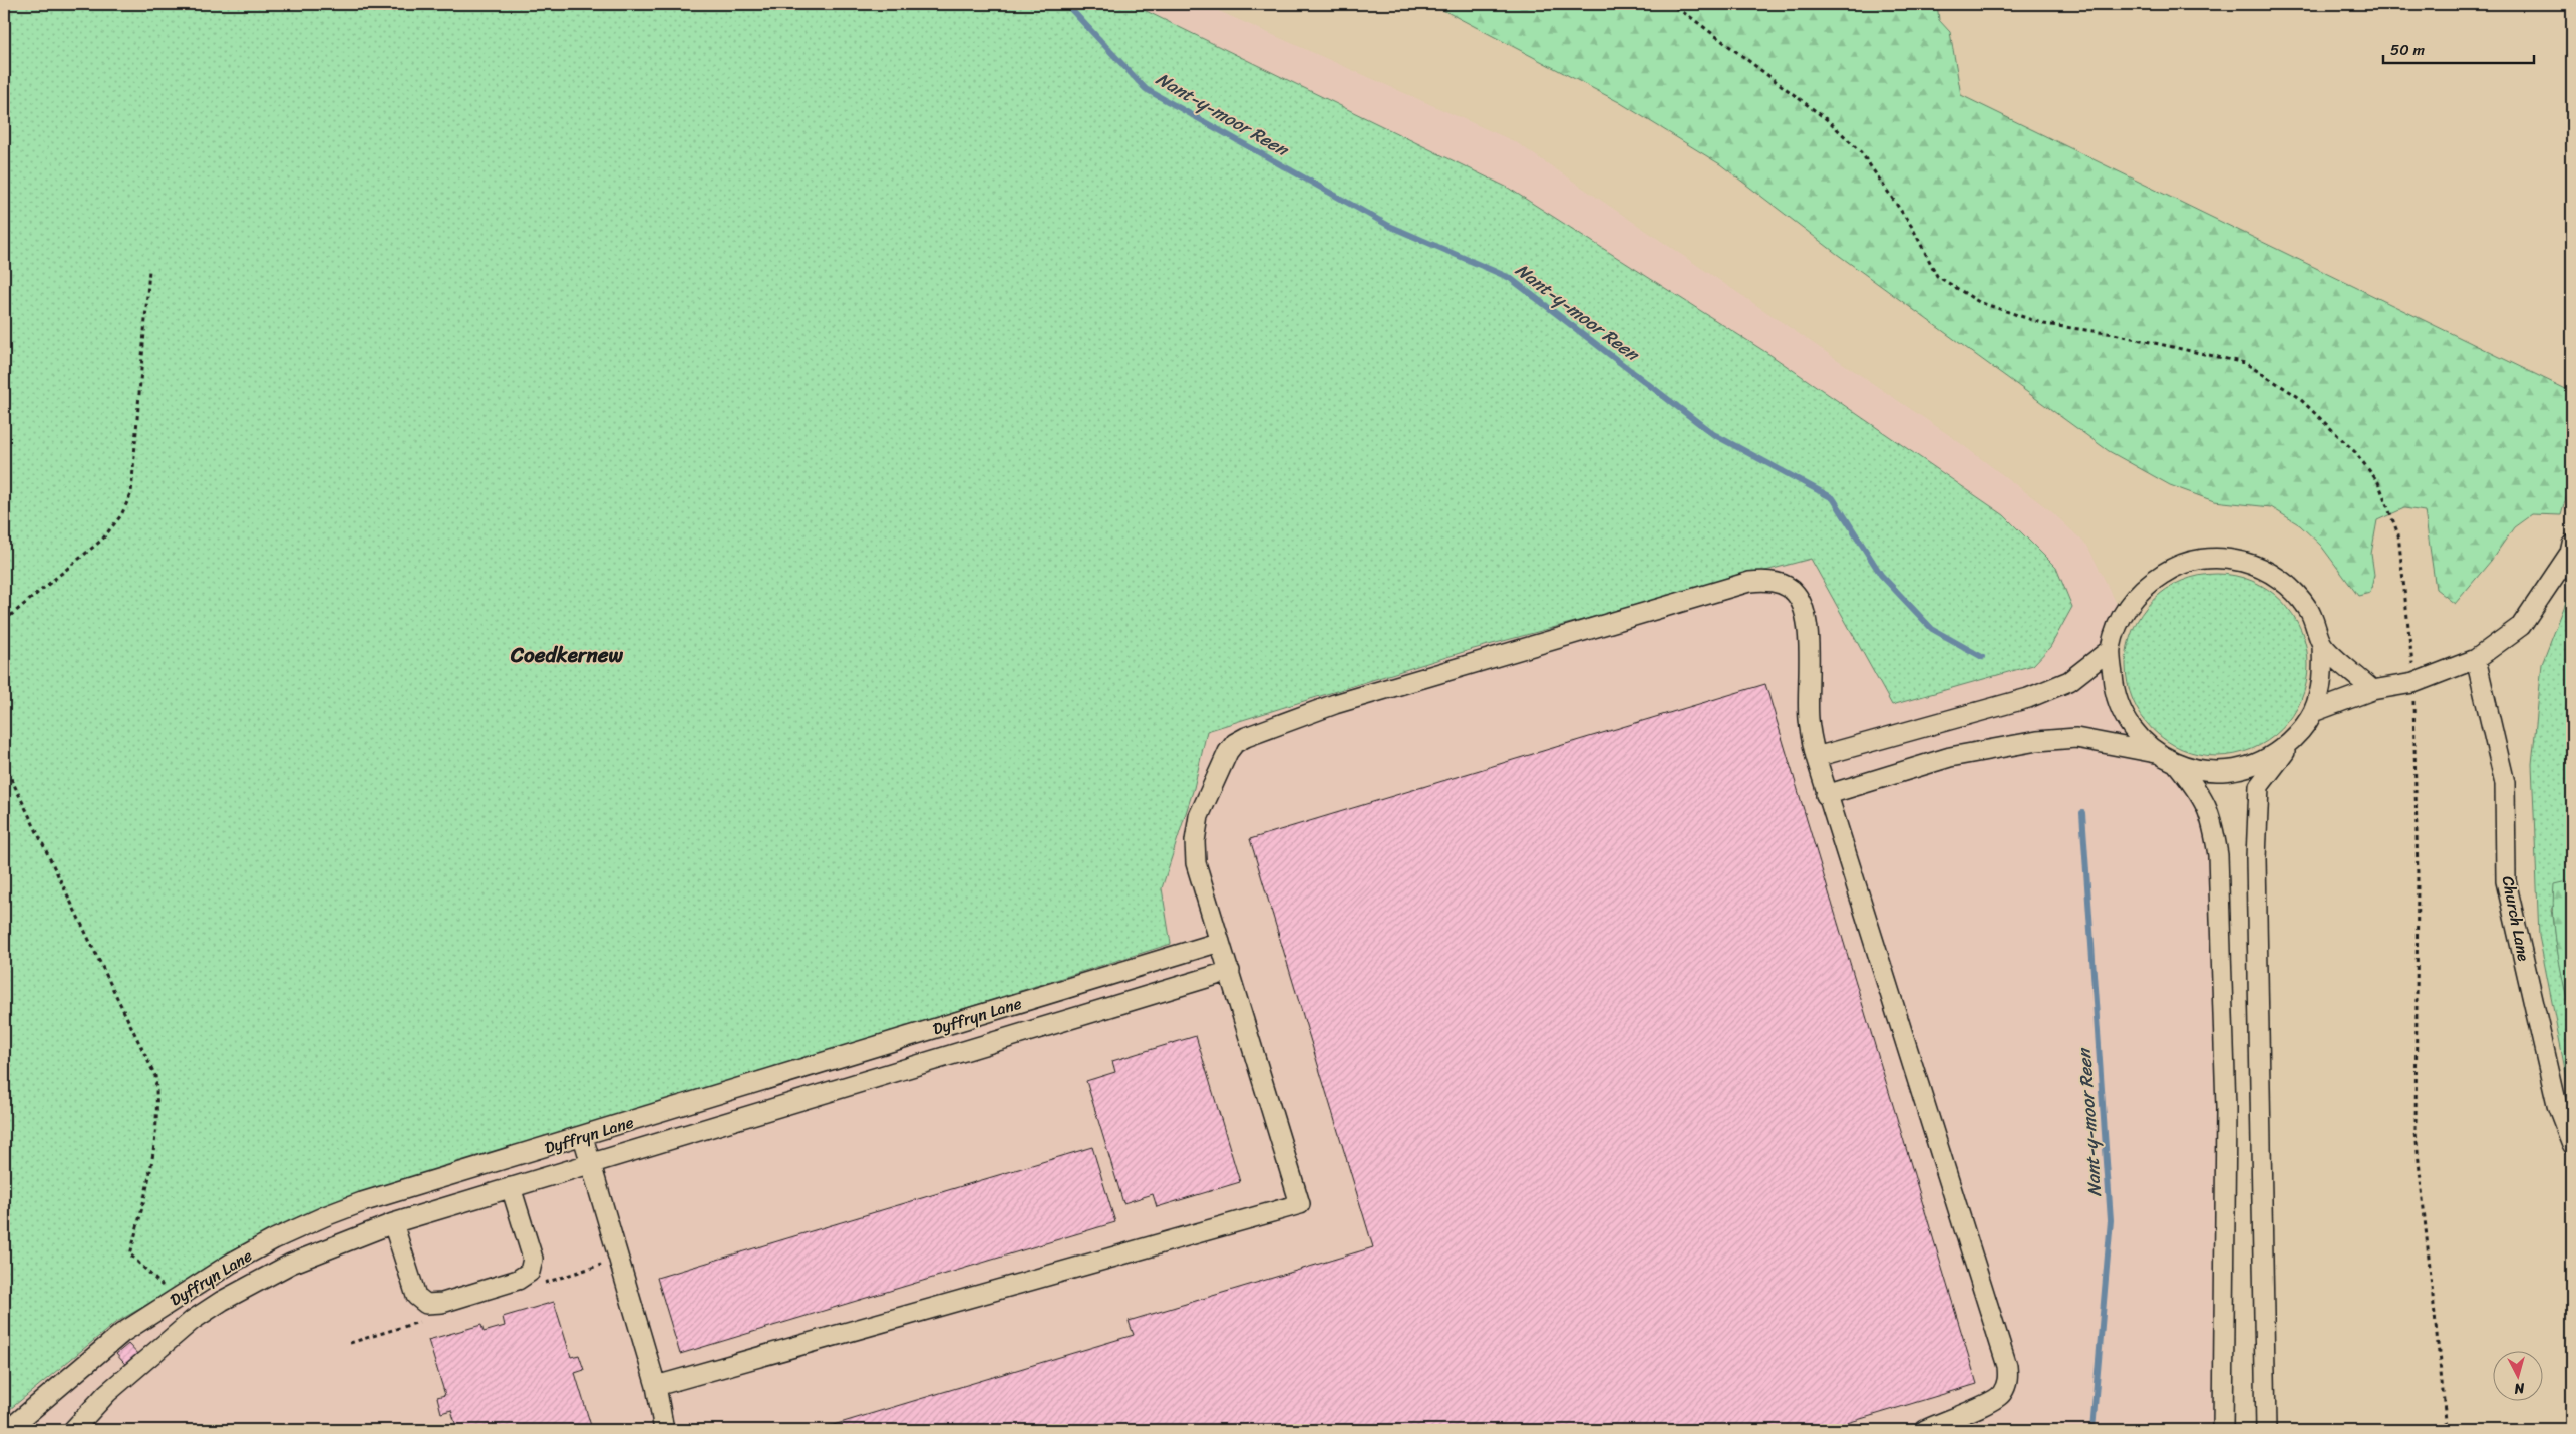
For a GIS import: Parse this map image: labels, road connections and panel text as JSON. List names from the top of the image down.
{
  "streets": {
    "street": ["Church Lane", "Dyffryn Lane"]
  },
  "districts": ["Coedkernew"],
  "water": ["Nant-y-moor Reen"],
  "scale_bar": "50 m",
  "north": "bottom"
}
